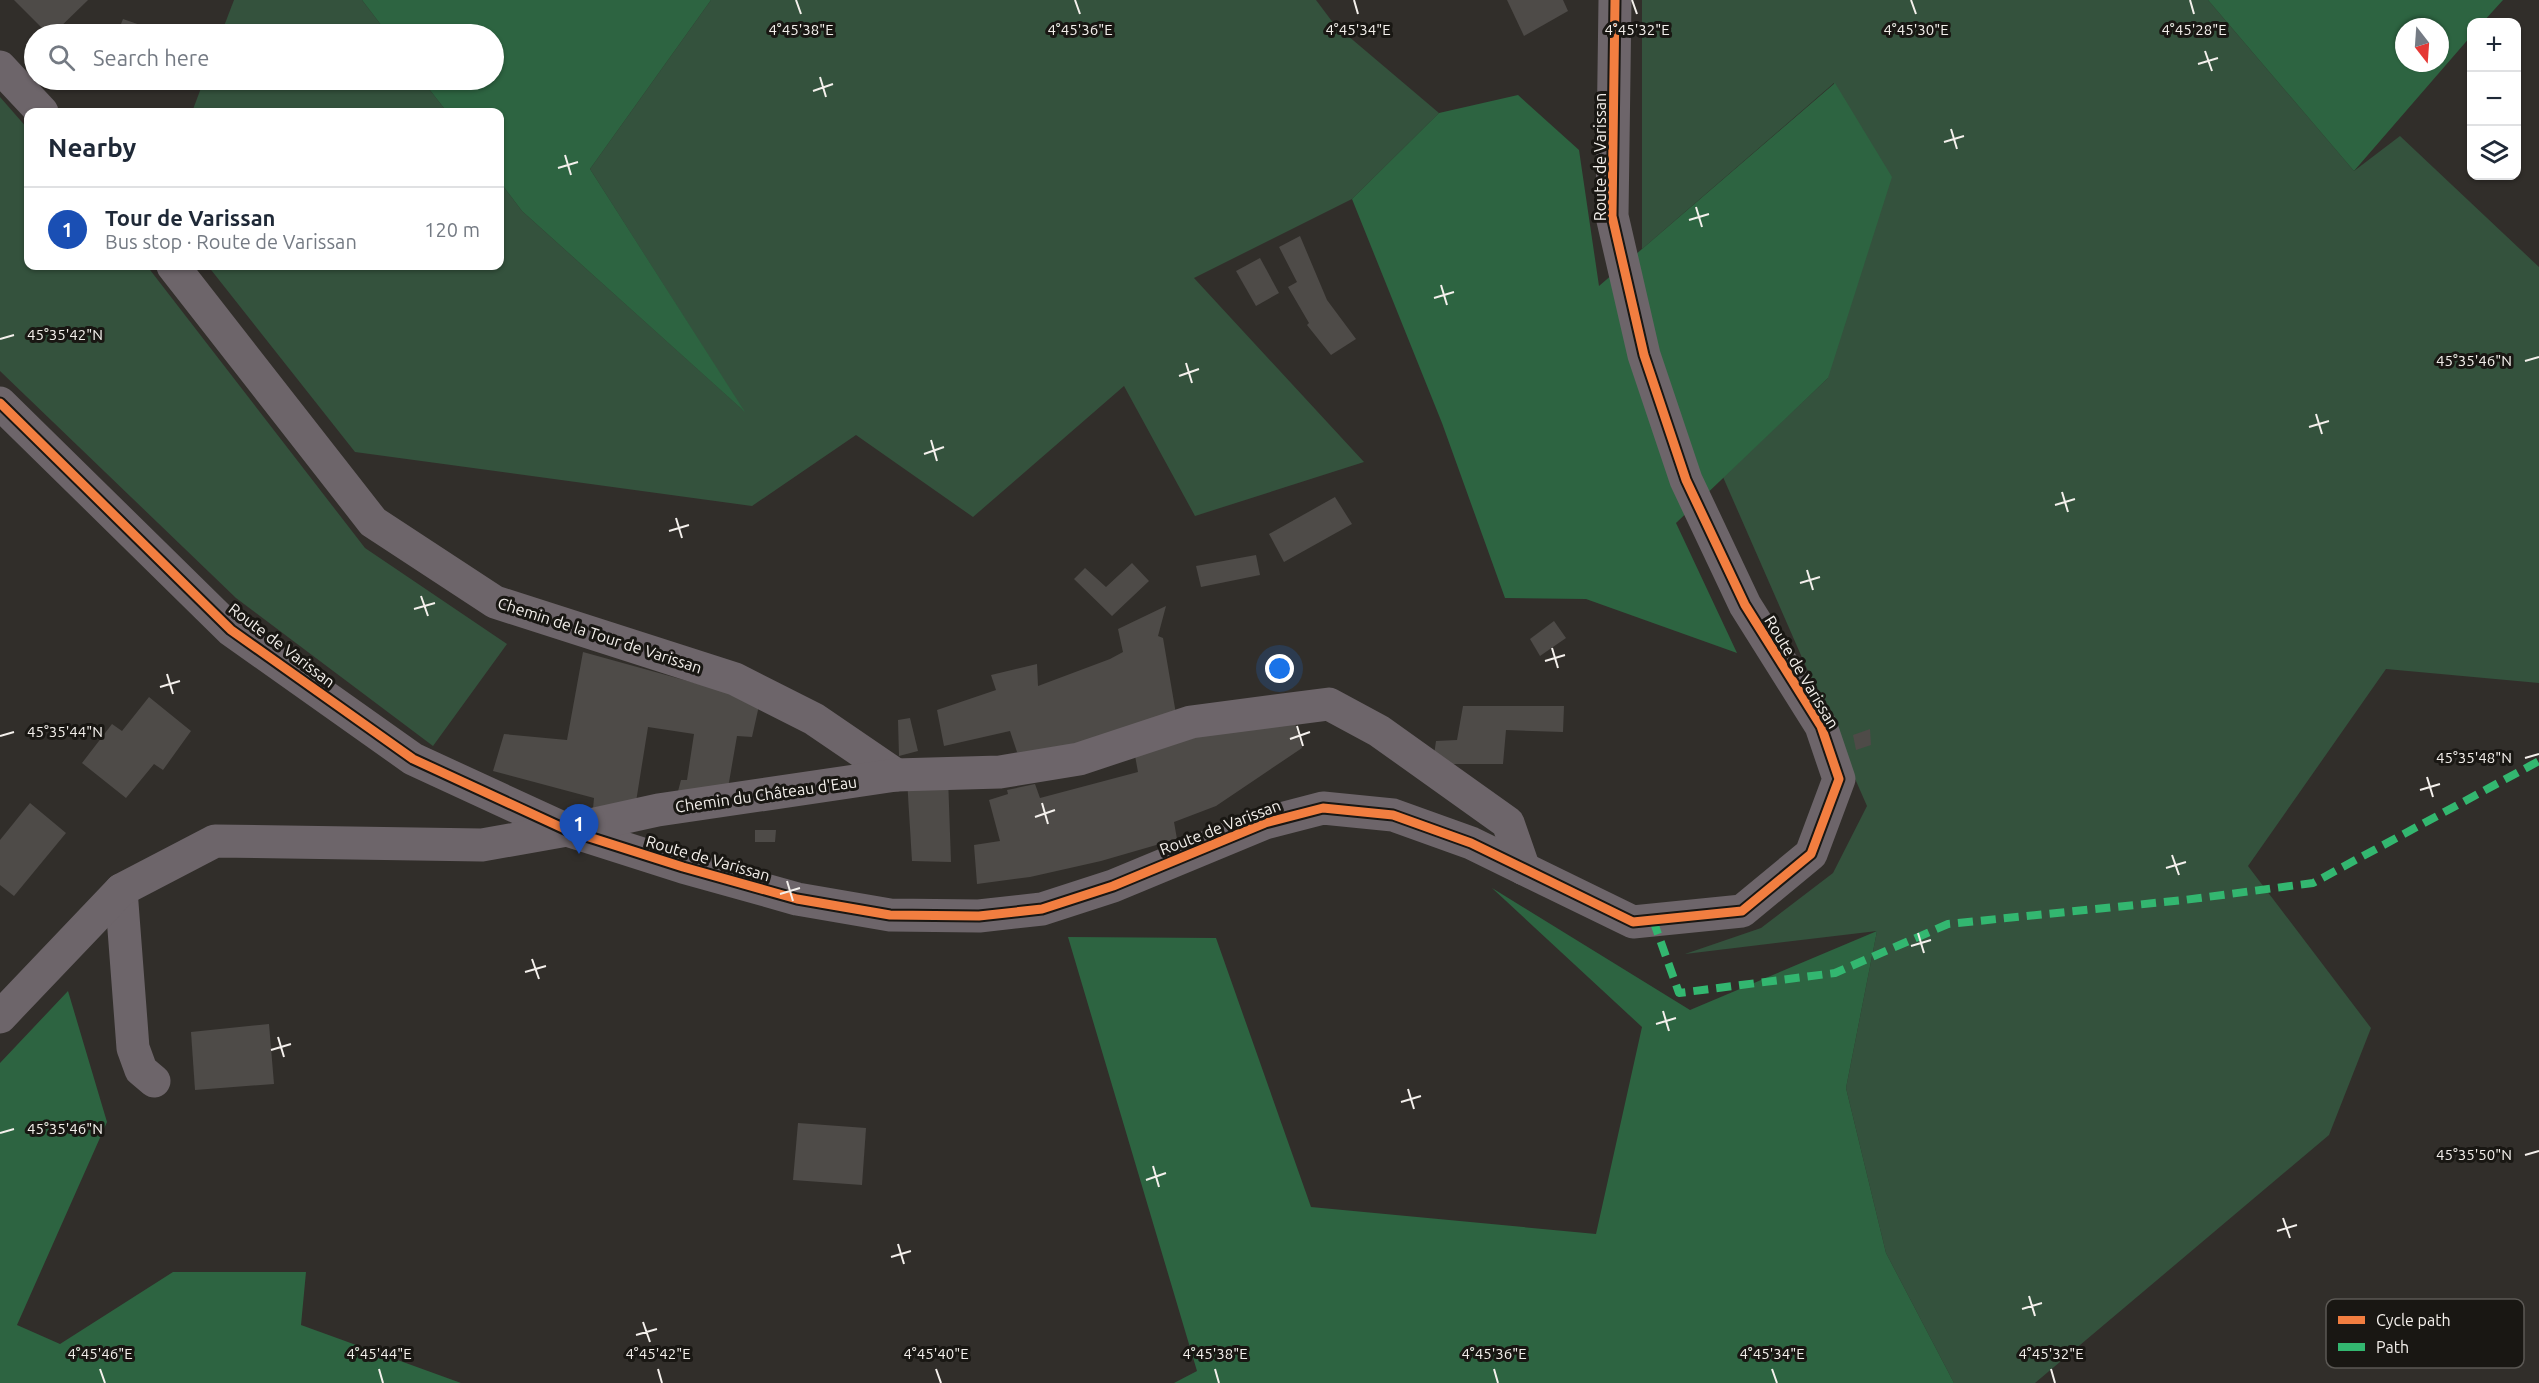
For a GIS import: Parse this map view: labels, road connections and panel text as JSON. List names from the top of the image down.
{
  "streets": {
    "street": ["Route de Varissan", "Chemin de la Tour de Varissan", "Chemin du Château d'Eau"]
  },
  "crossings": [
    ["Route de Varissan", "Chemin du Château d'Eau"],
    ["Chemin de la Tour de Varissan", "Chemin du Château d'Eau"]
  ],
  "legend": ["Cycle path", "Path"],
  "north": "bottom",
  "page": {
    "map_buttons": ["+", "−"],
    "search": "Search here",
    "heading": "Nearby",
    "list": [
      {
        "mark": "1",
        "name": "Tour de Varissan",
        "note": "Bus stop · Route de Varissan",
        "value": "120 m"
      }
    ],
    "pins": "1"
  },
  "coordinates": [
    "4°45'38\"E",
    "4°45'36\"E",
    "4°45'34\"E",
    "4°45'32\"E",
    "4°45'30\"E",
    "4°45'28\"E",
    "45°35'42\"N",
    "45°35'46\"N",
    "45°35'44\"N",
    "45°35'48\"N",
    "45°35'50\"N",
    "4°45'46\"E",
    "4°45'44\"E",
    "4°45'42\"E",
    "4°45'40\"E"
  ]
}
